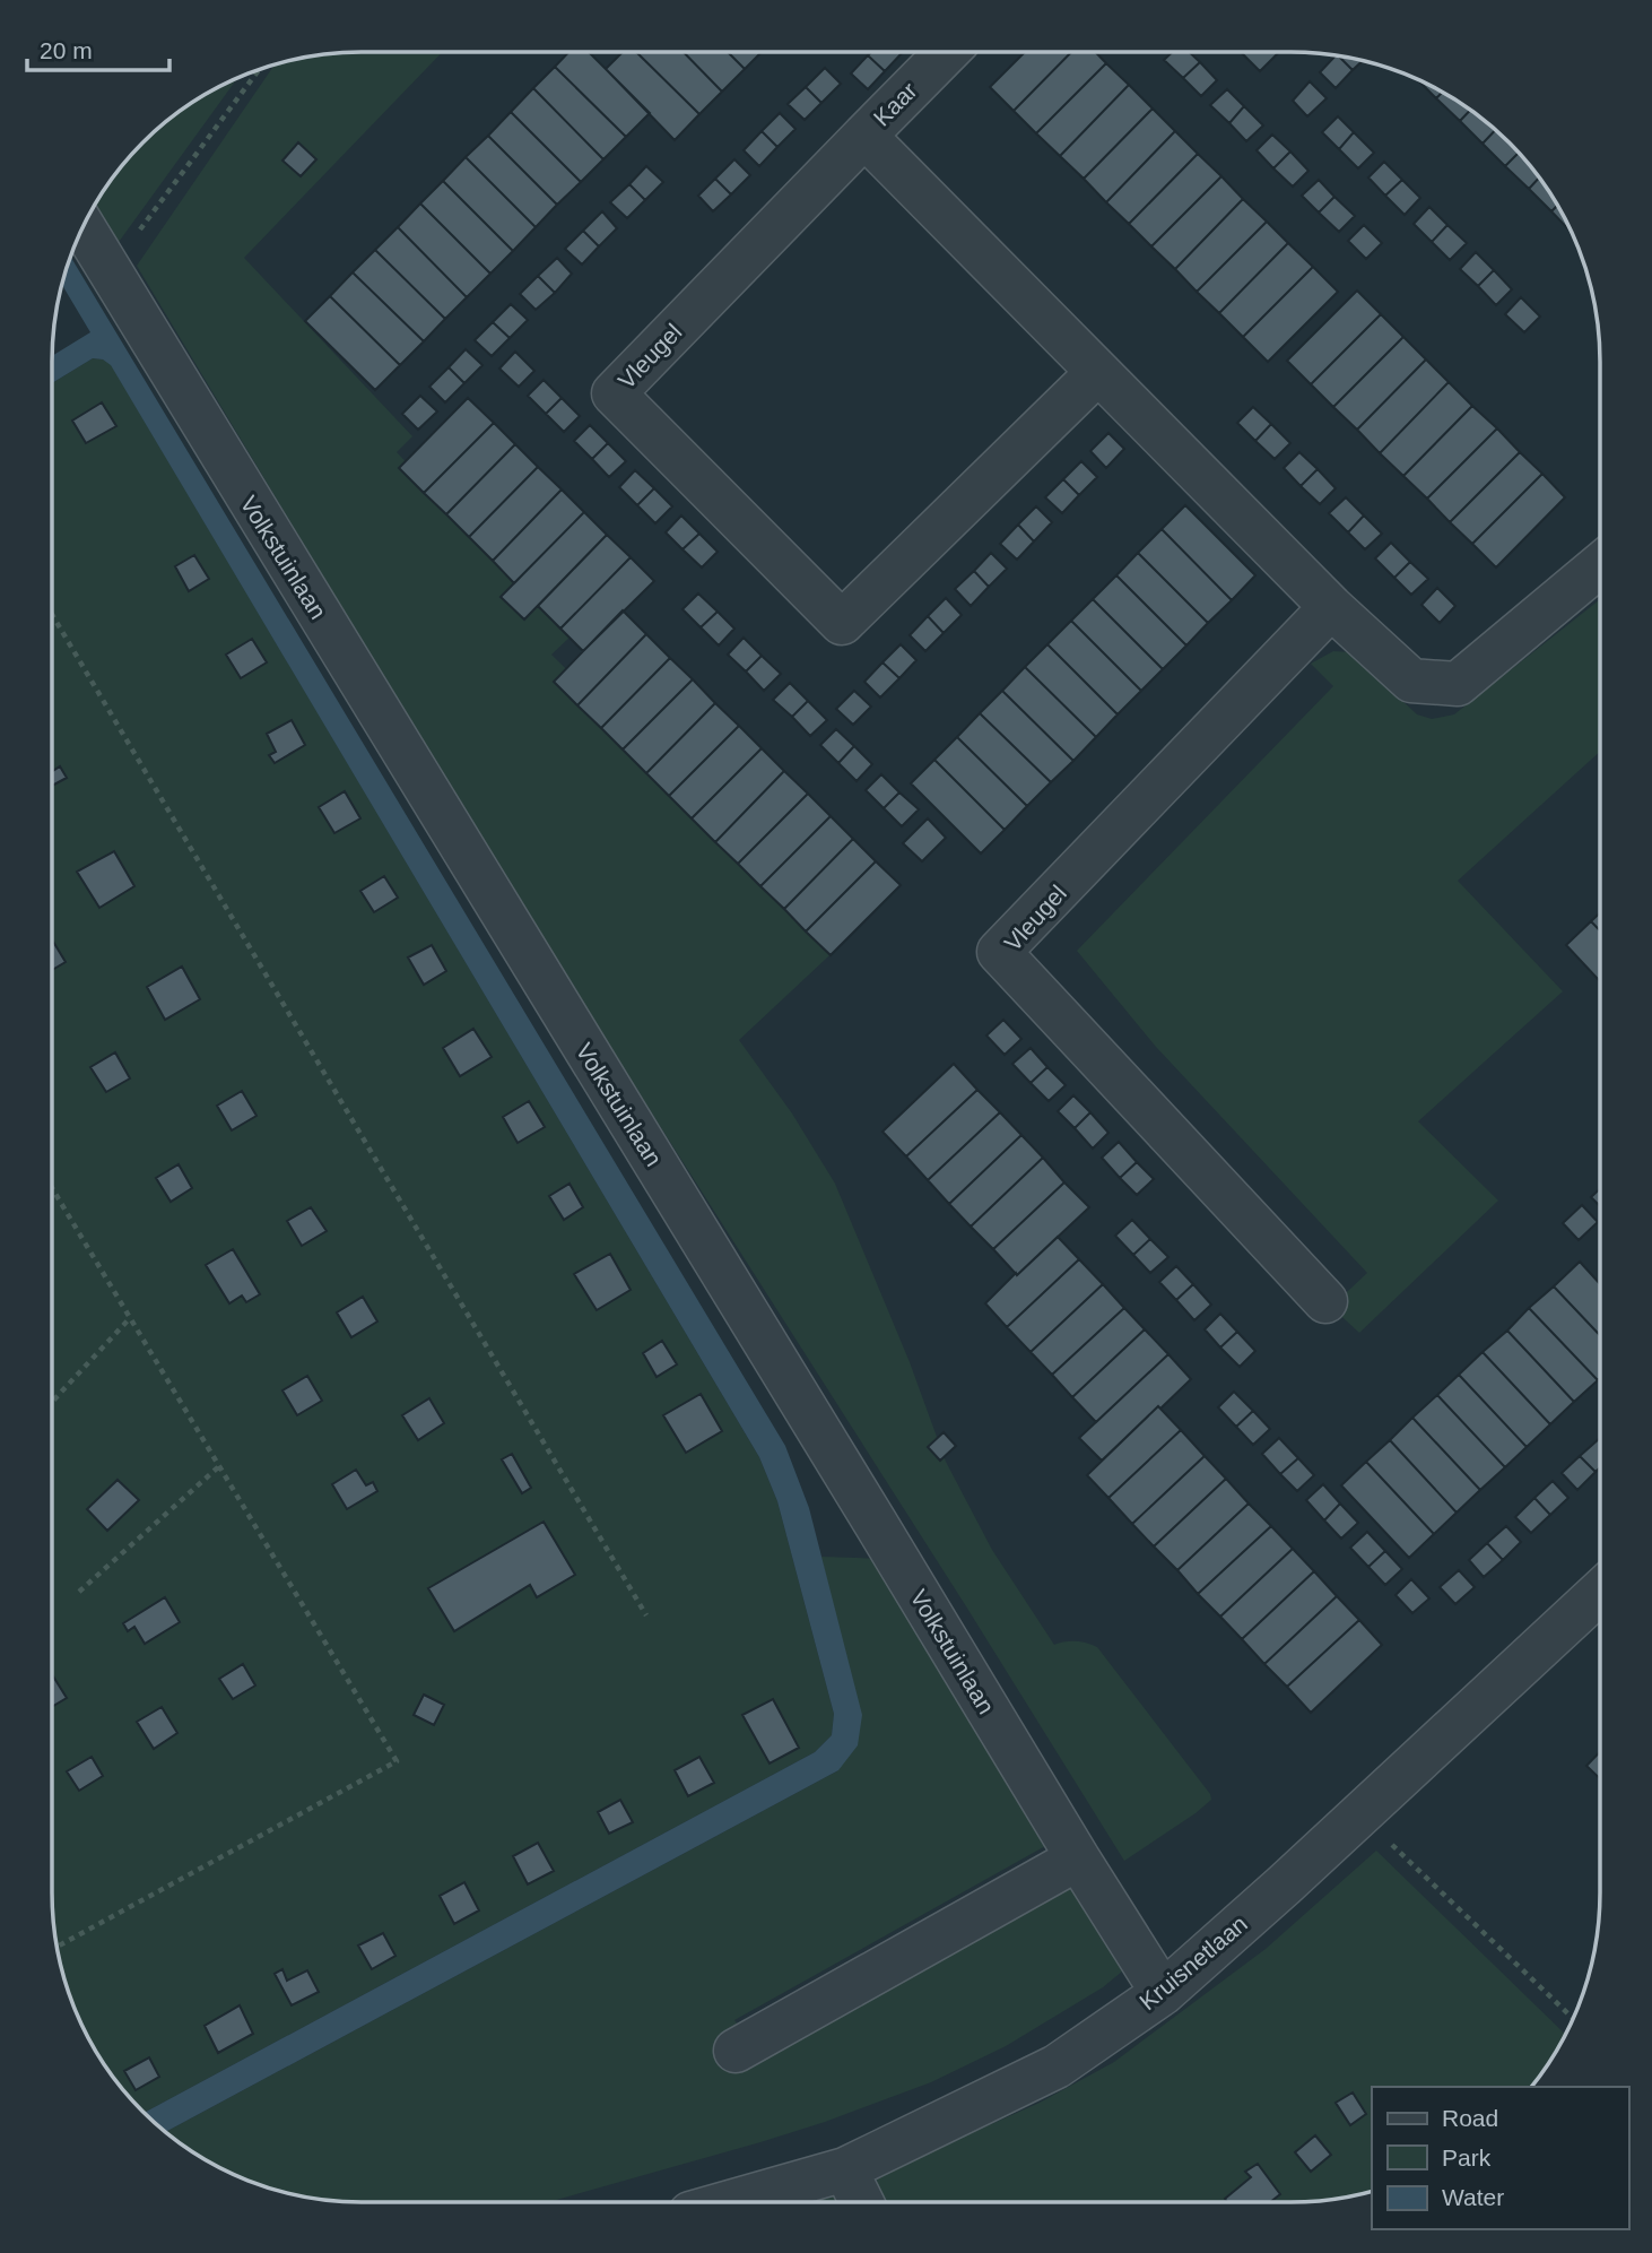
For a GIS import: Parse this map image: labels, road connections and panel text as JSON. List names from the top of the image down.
{
  "streets": {
    "street": [
      "Kaar",
      "Vleugel",
      "Volkstuinlaan",
      "Kruisnetlaan"
    ]
  },
  "crossings": [
    ["Kaar", "Vleugel"],
    ["Volkstuinlaan", "Kruisnetlaan"]
  ],
  "legend": ["Road", "Park", "Water"],
  "scale_bar": "20 m"
}
